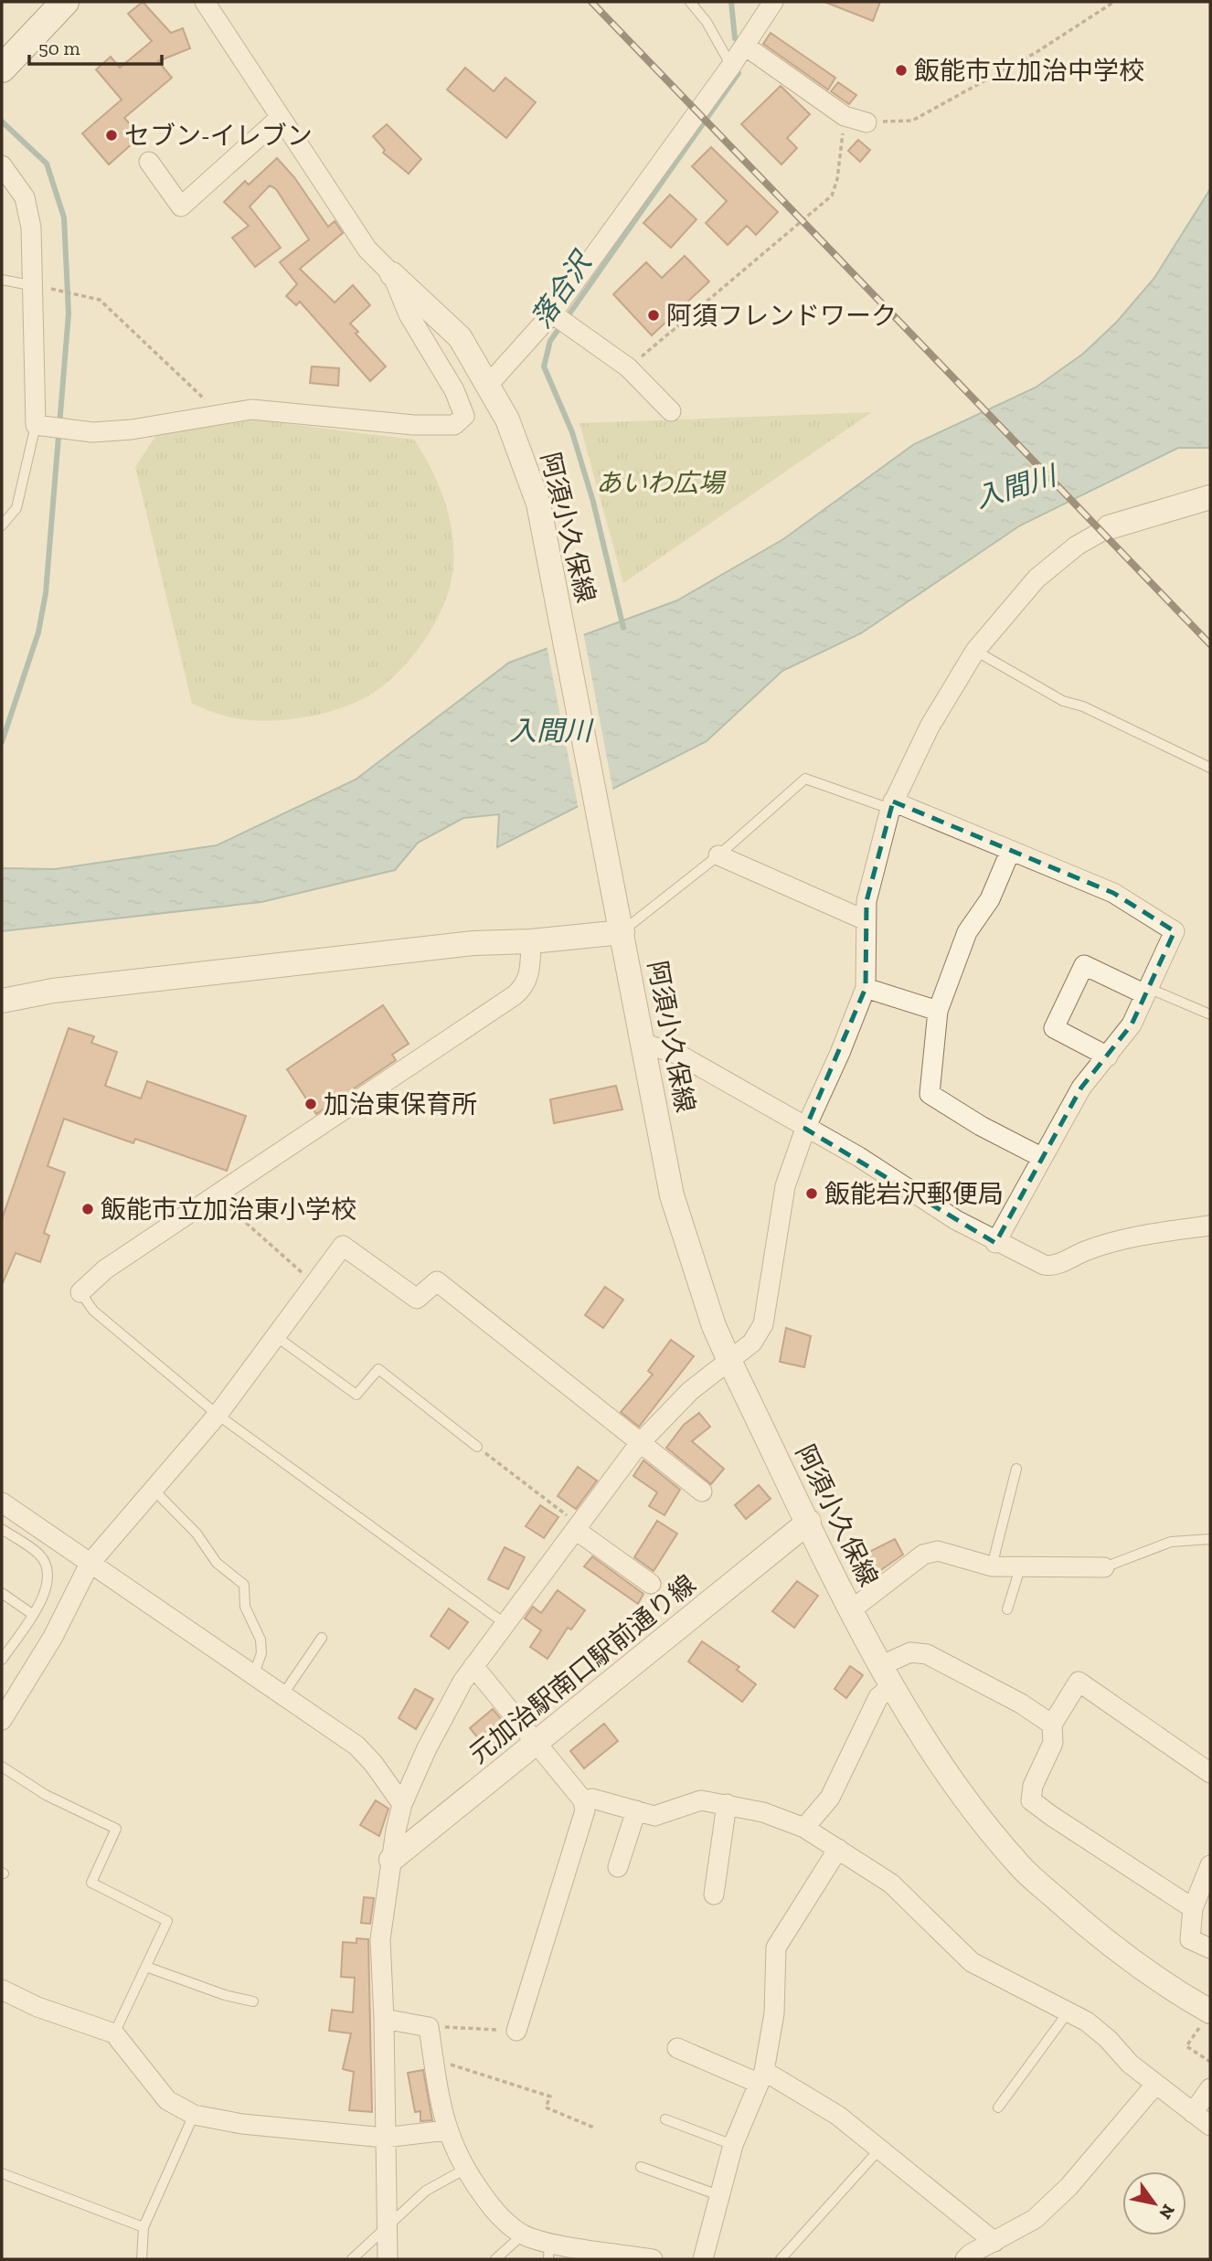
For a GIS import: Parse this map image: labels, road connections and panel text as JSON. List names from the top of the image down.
{
  "streets": {
    "street": ["阿須小久保線", "元加治駅南口駅前通り線"]
  },
  "crossings": [
    ["阿須小久保線", "元加治駅南口駅前通り線"]
  ],
  "water": ["落合沢", "入間川"],
  "parks": ["あいわ広場"],
  "places": [
    "飯能市立加治中学校",
    "セブン-イレブン",
    "阿須フレンドワーク",
    "加治東保育所",
    "飯能岩沢郵便局",
    "飯能市立加治東小学校"
  ],
  "scale_bar": "50 m",
  "north": "bottom right"
}
